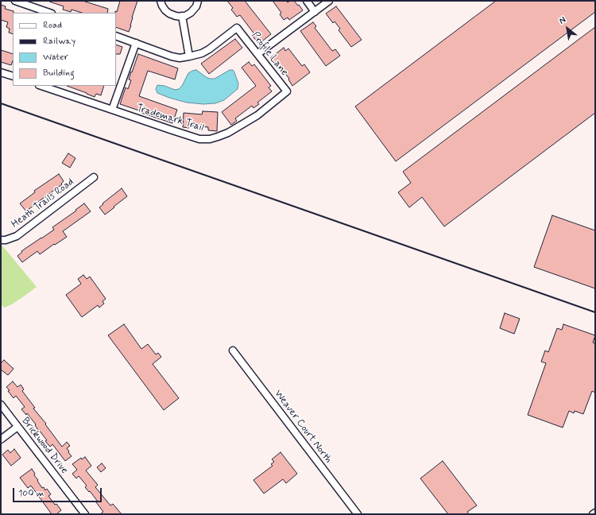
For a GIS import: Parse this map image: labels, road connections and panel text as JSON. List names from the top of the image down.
{
  "streets": {
    "street": [
      "Profile Lane",
      "Trademark Trail",
      "Heath Trails Road",
      "Weaver Court North",
      "Brickwood Drive"
    ]
  },
  "crossings": [
    ["Profile Lane", "Trademark Trail"]
  ],
  "legend": [
    "Road",
    "Railway",
    "Water",
    "Building"
  ],
  "scale_bar": "100 m",
  "north": "top left"
}
